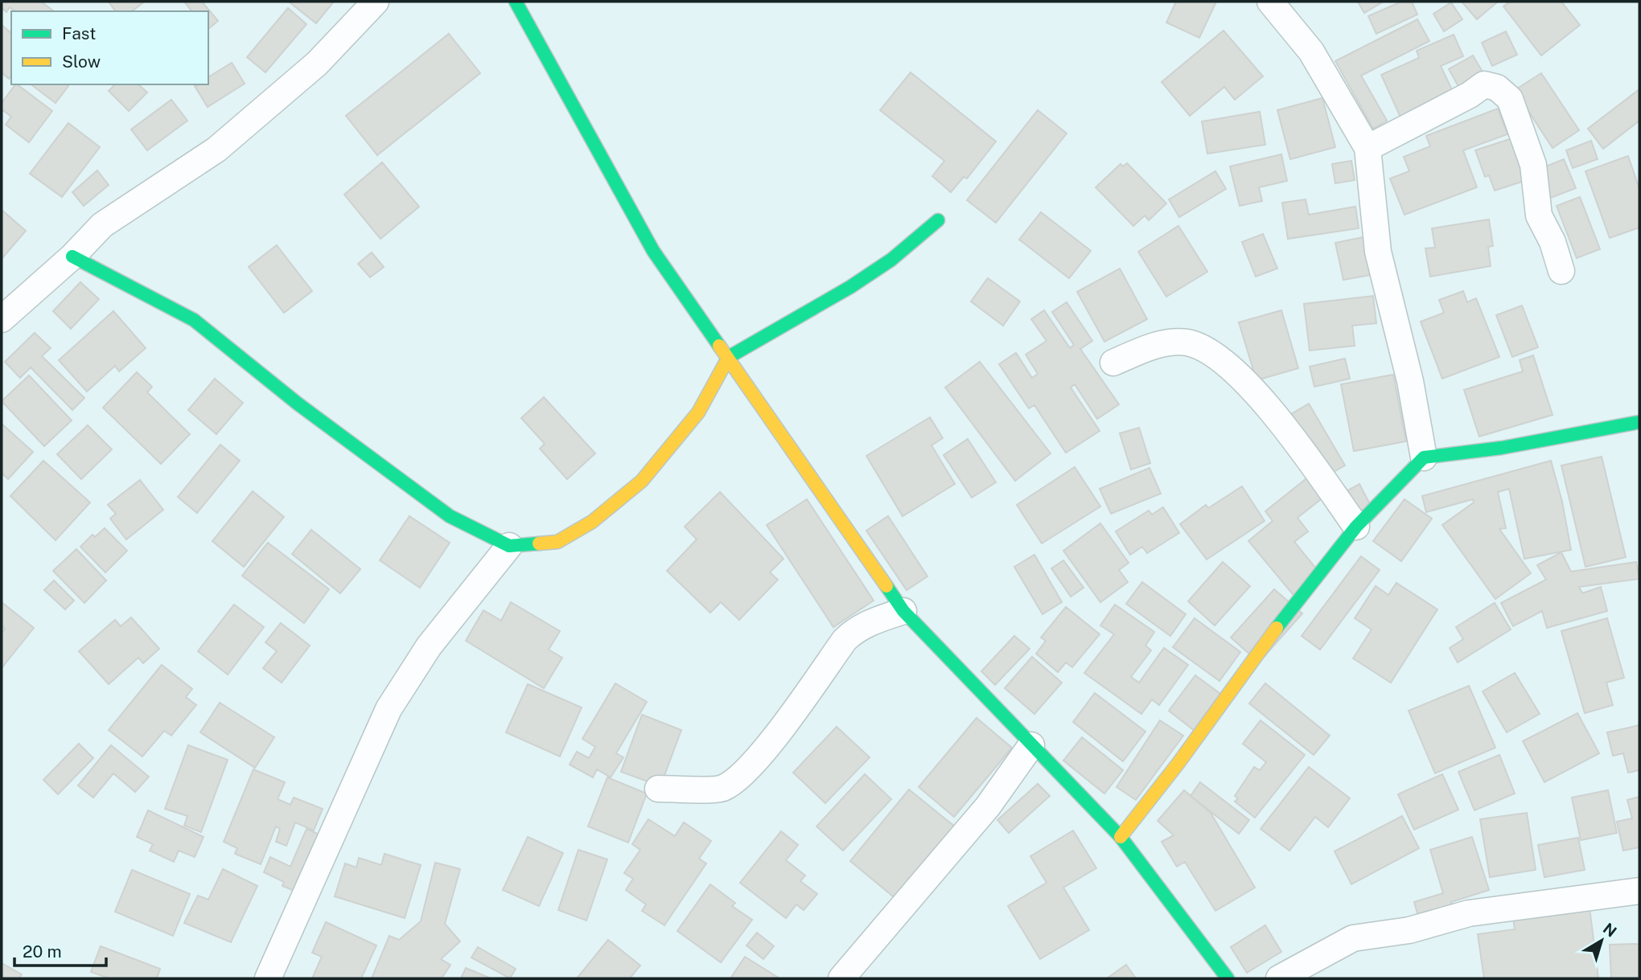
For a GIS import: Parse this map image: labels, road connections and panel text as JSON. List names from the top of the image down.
{
  "legend": ["Fast", "Slow"],
  "scale_bar": "20 m",
  "north": "top right"
}
